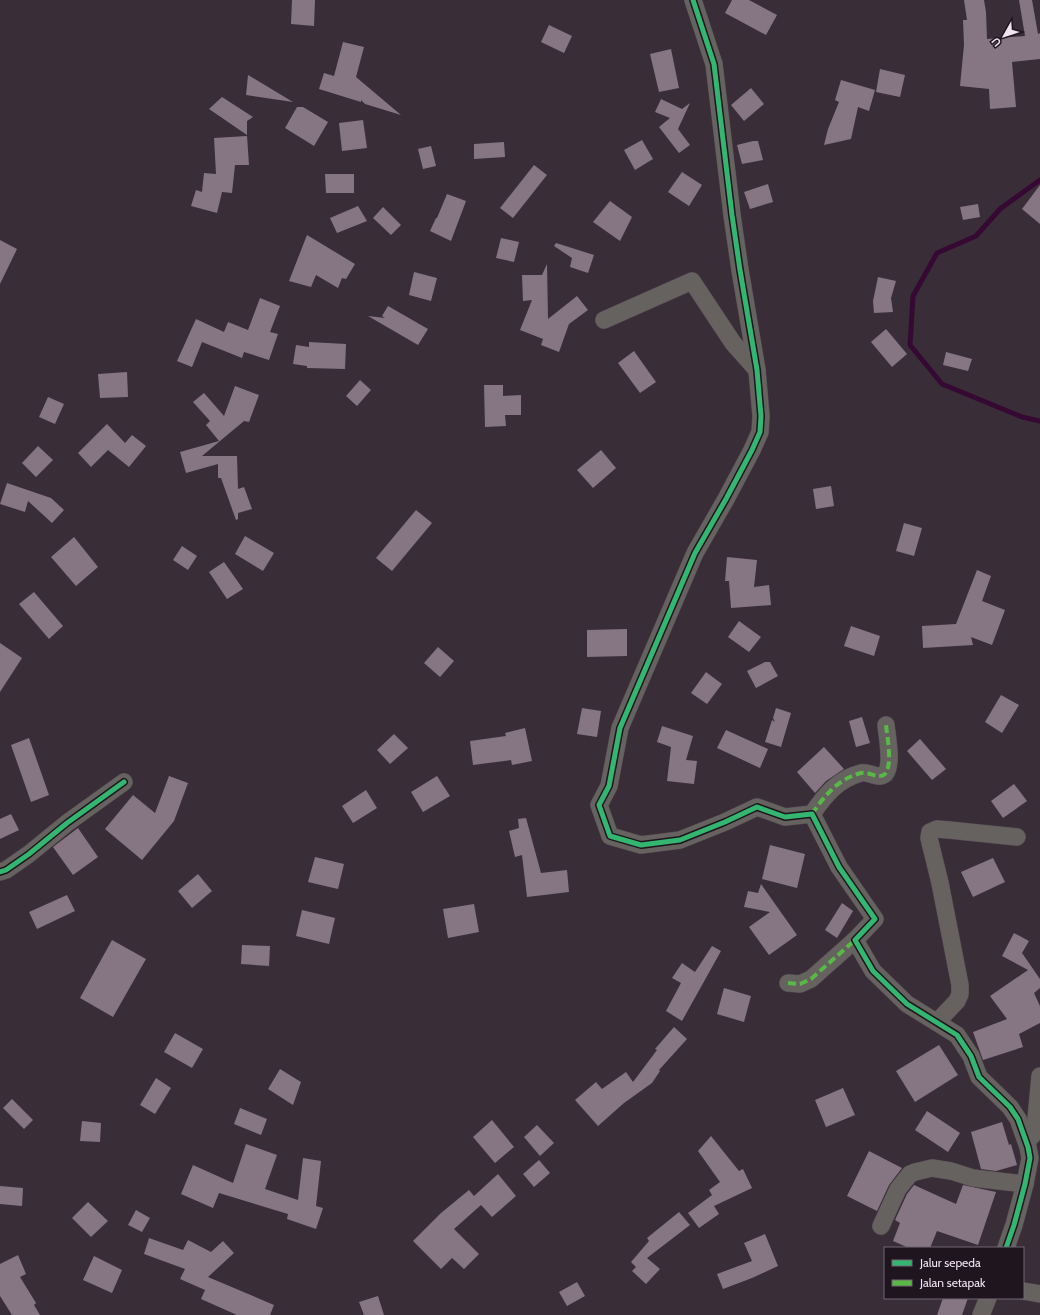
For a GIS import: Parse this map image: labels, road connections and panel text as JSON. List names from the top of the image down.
{
  "legend": ["Jalur sepeda", "Jalan setapak"],
  "north": "bottom left"
}
